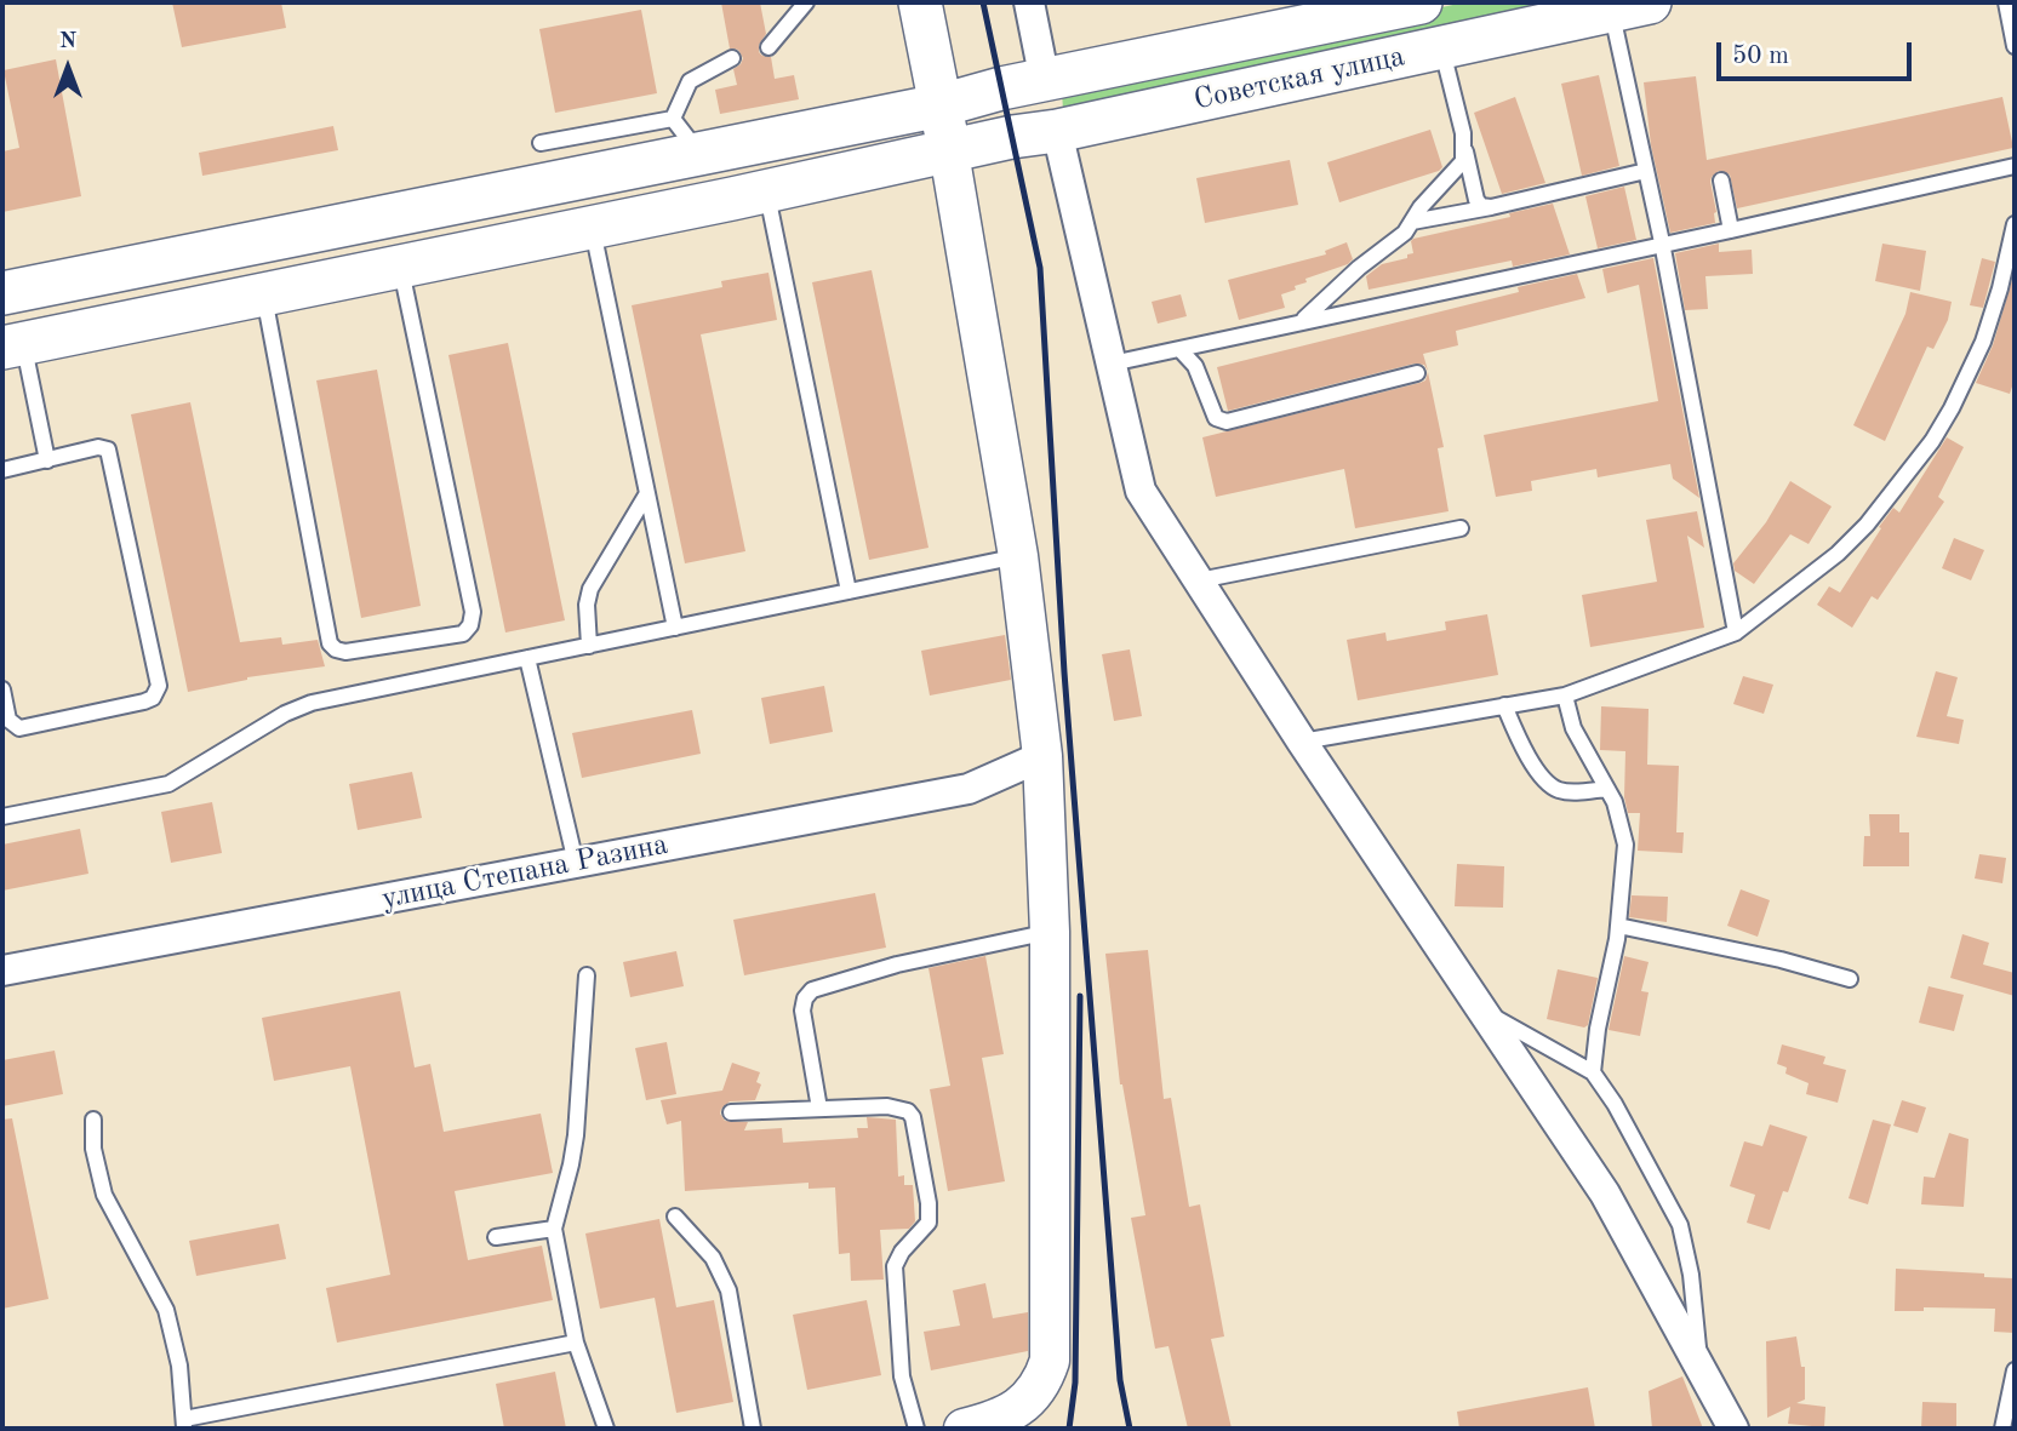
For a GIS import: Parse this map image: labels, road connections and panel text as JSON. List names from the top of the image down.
{
  "streets": {
    "main road": ["Советская улица"],
    "street": ["улица Степана Разина"]
  },
  "scale_bar": "50 m",
  "north": "top"
}
